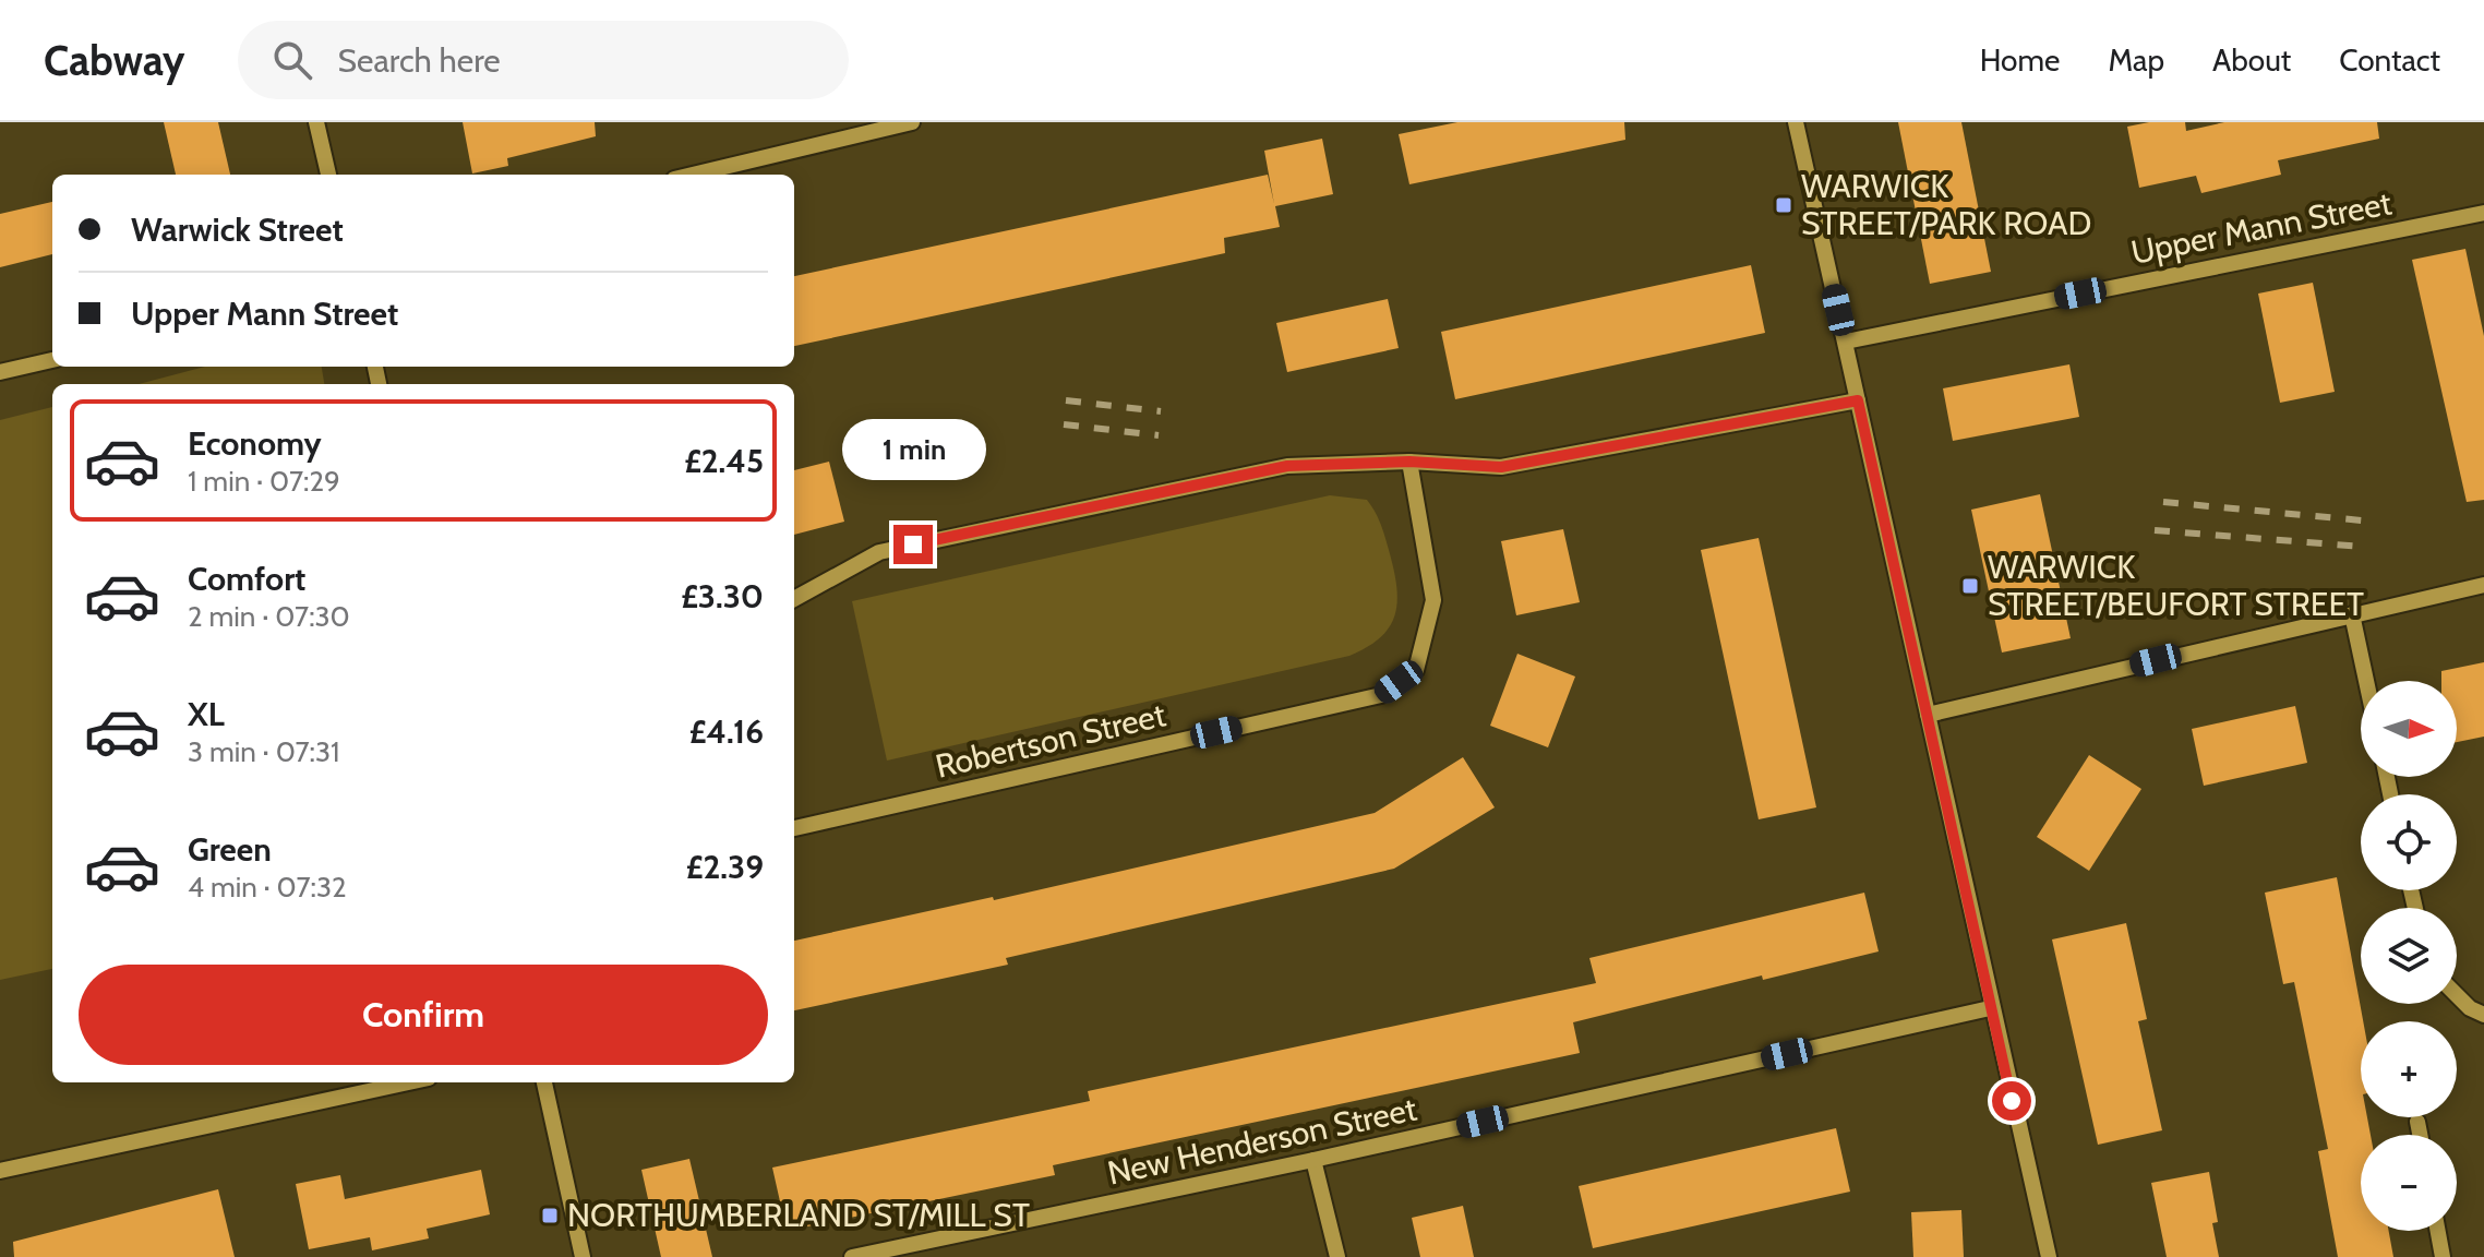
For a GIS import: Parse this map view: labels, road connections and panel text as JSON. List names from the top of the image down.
{
  "streets": {
    "street": ["Upper Mann Street", "Robertson Street", "New Henderson Street"]
  },
  "places": {
    "transit": ["WARWICK STREET/PARK ROAD", "WARWICK STREET/BEUFORT STREET", "NORTHUMBERLAND ST/MILL ST"]
  },
  "north": "right",
  "page": {
    "header": "Cabway",
    "search": "Search here",
    "nav": [
      "Home",
      "Map",
      "About",
      "Contact"
    ],
    "banner": ["Warwick Street", "Upper Mann Street"],
    "list": [
      {
        "name": "Economy",
        "note": "1 min · 07:29",
        "value": "£2.45"
      },
      {
        "name": "Comfort",
        "note": "2 min · 07:30",
        "value": "£3.30"
      },
      {
        "name": "XL",
        "note": "3 min · 07:31",
        "value": "£4.16"
      },
      {
        "name": "Green",
        "note": "4 min · 07:32",
        "value": "£2.39"
      }
    ],
    "bubble": "1 min",
    "map_buttons": ["+", "−"],
    "buttons": "Confirm"
  }
}
